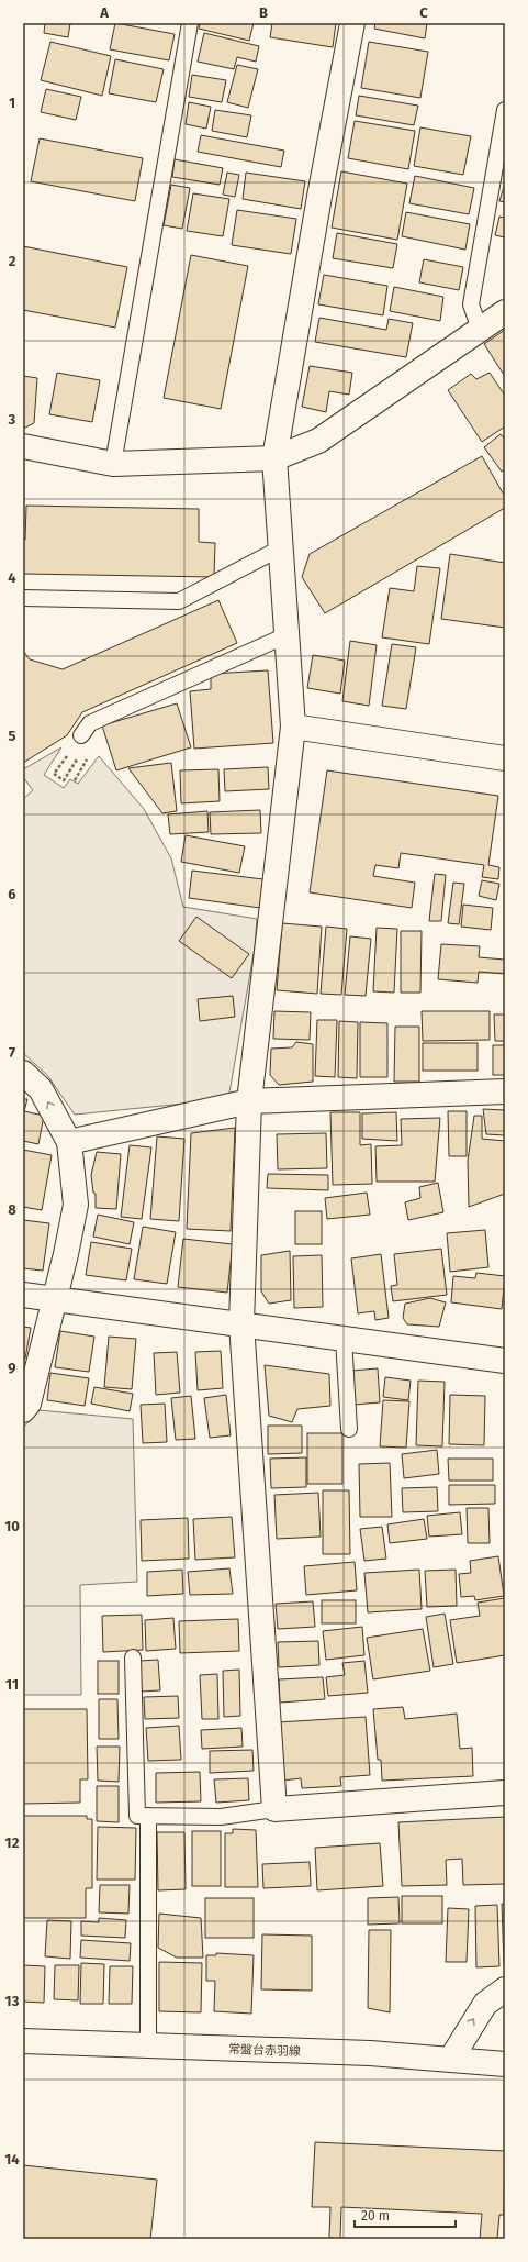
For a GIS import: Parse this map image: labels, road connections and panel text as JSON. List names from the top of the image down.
{
  "streets": {
    "street": ["常盤台赤羽線"]
  },
  "scale_bar": "20 m",
  "grid": {
    "columns": ["A", "B", "C"],
    "rows": [
      "1",
      "2",
      "3",
      "4",
      "5",
      "6",
      "7",
      "8",
      "9",
      "10",
      "11",
      "12",
      "13",
      "14"
    ]
  }
}
